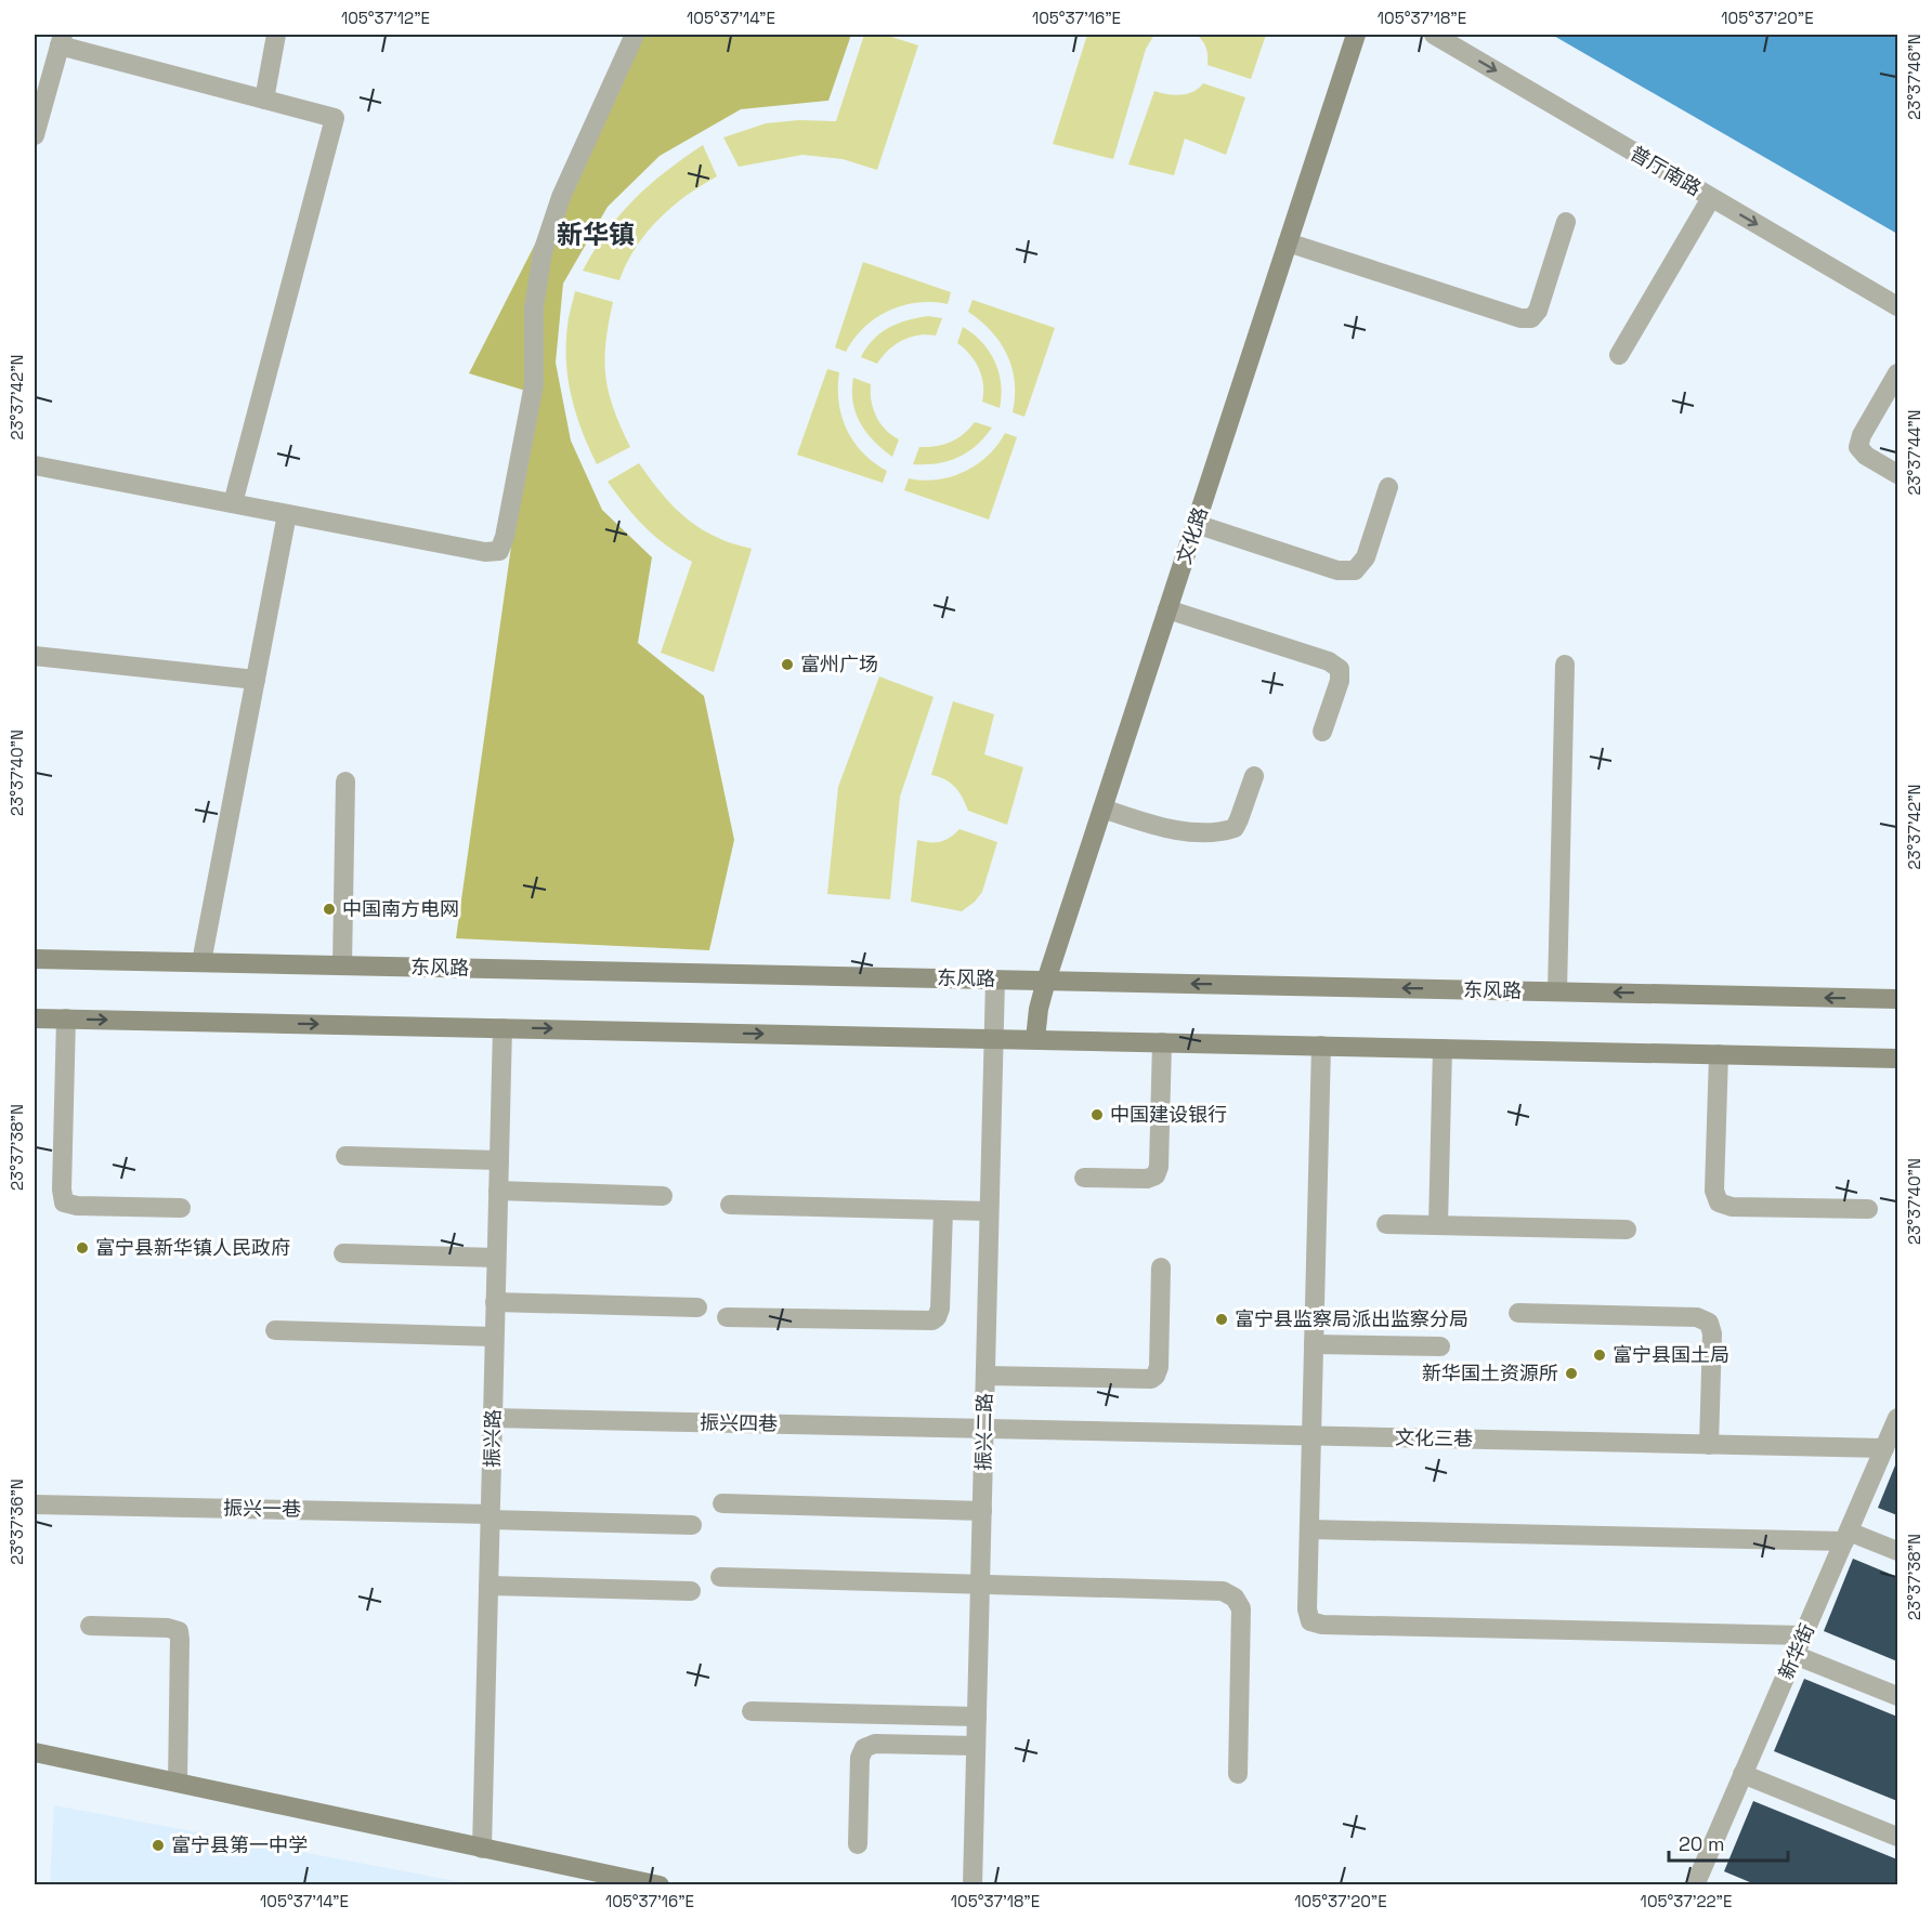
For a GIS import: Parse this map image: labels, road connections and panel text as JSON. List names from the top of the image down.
{
  "streets": {
    "main road": ["文化路", "东风路"],
    "street": [
      "普厅南路",
      "振兴四巷",
      "振兴二路",
      "振兴路",
      "文化三巷",
      "振兴一巷",
      "新华街"
    ]
  },
  "crossings": [
    ["文化路", "东风路"],
    ["东风路", "振兴二路"],
    ["振兴四巷", "振兴二路"],
    ["振兴四巷", "振兴路"],
    ["振兴四巷", "文化三巷"],
    ["振兴二路", "文化三巷"],
    ["振兴路", "振兴一巷"],
    ["文化三巷", "新华街"]
  ],
  "one_way": ["普厅南路"],
  "districts": ["新华镇"],
  "places": [
    "富州广场",
    "中国南方电网",
    "中国建设银行",
    "富宁县新华镇人民政府",
    "富宁县监察局派出监察分局",
    "富宁县国土局",
    "新华国土资源所",
    "富宁县第一中学"
  ],
  "scale_bar": "20 m",
  "coordinates": [
    "105°37'12\"E",
    "105°37'14\"E",
    "105°37'16\"E",
    "105°37'18\"E",
    "105°37'20\"E",
    "23°37'46\"N",
    "23°37'42\"N",
    "23°37'44\"N",
    "23°37'40\"N",
    "23°37'38\"N",
    "23°37'36\"N",
    "105°37'22\"E"
  ]
}
